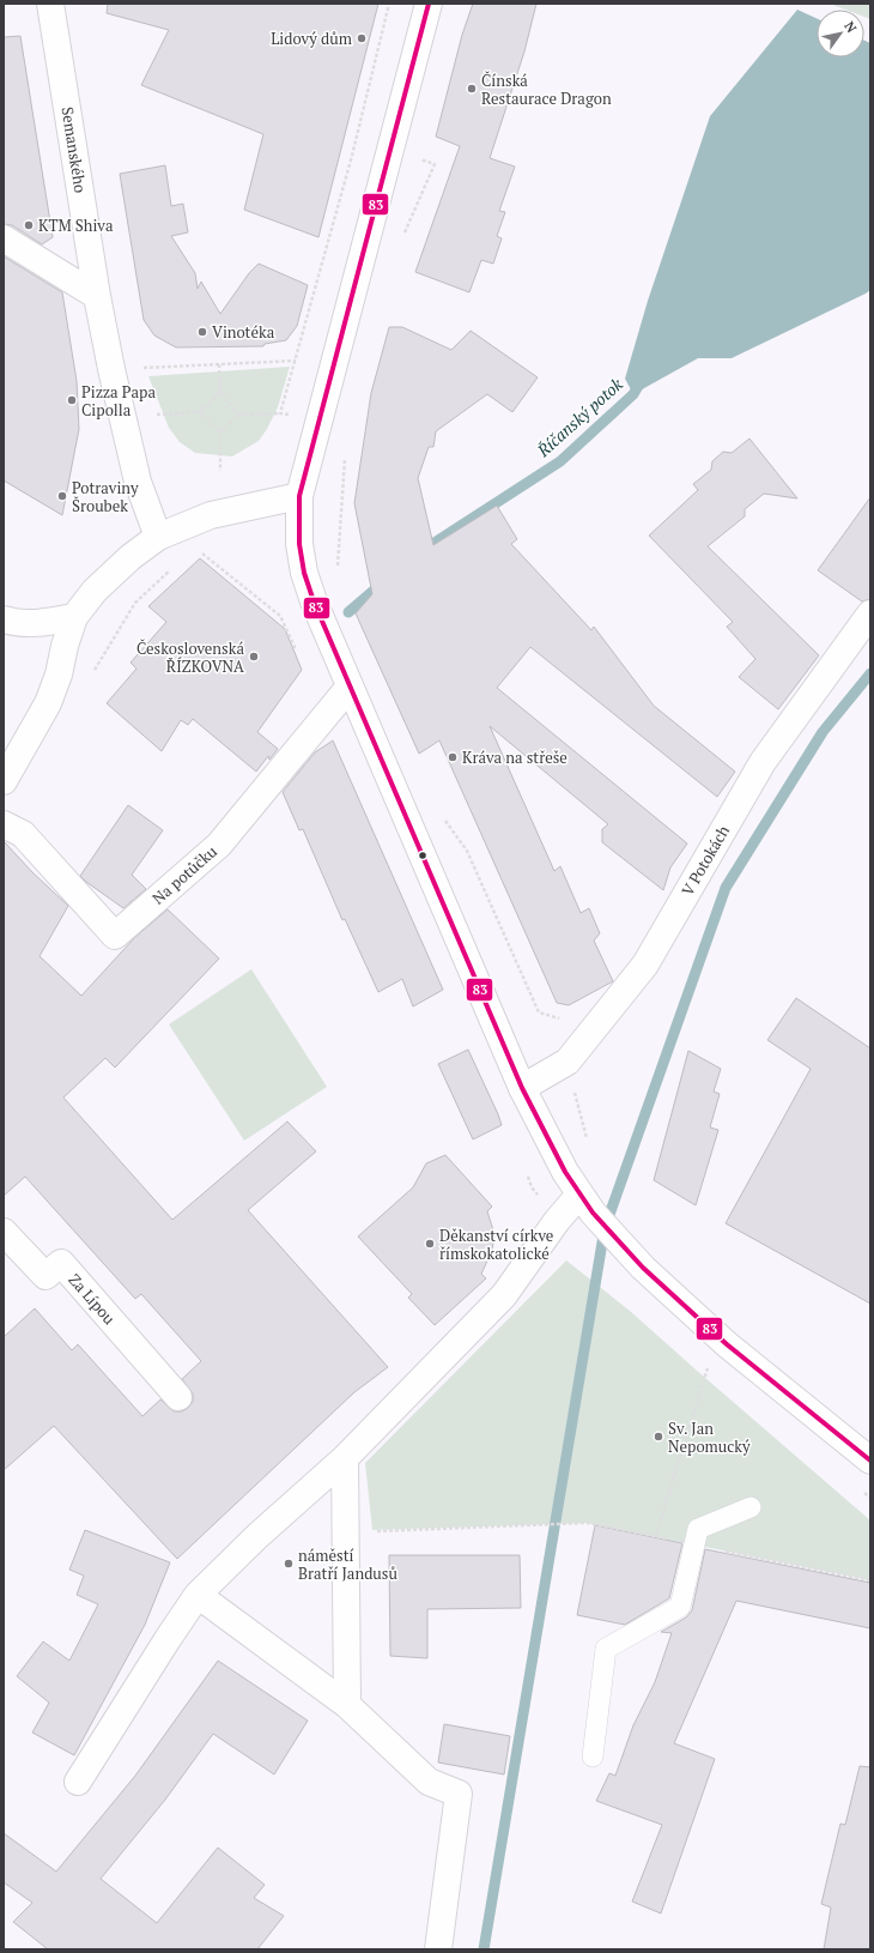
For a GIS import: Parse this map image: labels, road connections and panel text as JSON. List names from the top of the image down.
{
  "streets": {
    "street": [
      "Semanského",
      "V Potokách",
      "Na potůčku",
      "Za Lípou"
    ]
  },
  "water": ["Říčanský potok"],
  "places": [
    "Lidový dům",
    "Čínská Restaurace Dragon",
    "KTM Shiva",
    "Vinotéka",
    "Pizza Papa Cipolla",
    "Potraviny Šroubek",
    "Československá ŘÍZKOVNA",
    "Kráva na střeše",
    "Děkanství církve římskokatolické",
    "Sv. Jan Nepomucký",
    "náměstí Bratří Jandusů"
  ],
  "lines": ["transit line 83"],
  "north": "top right"
}
